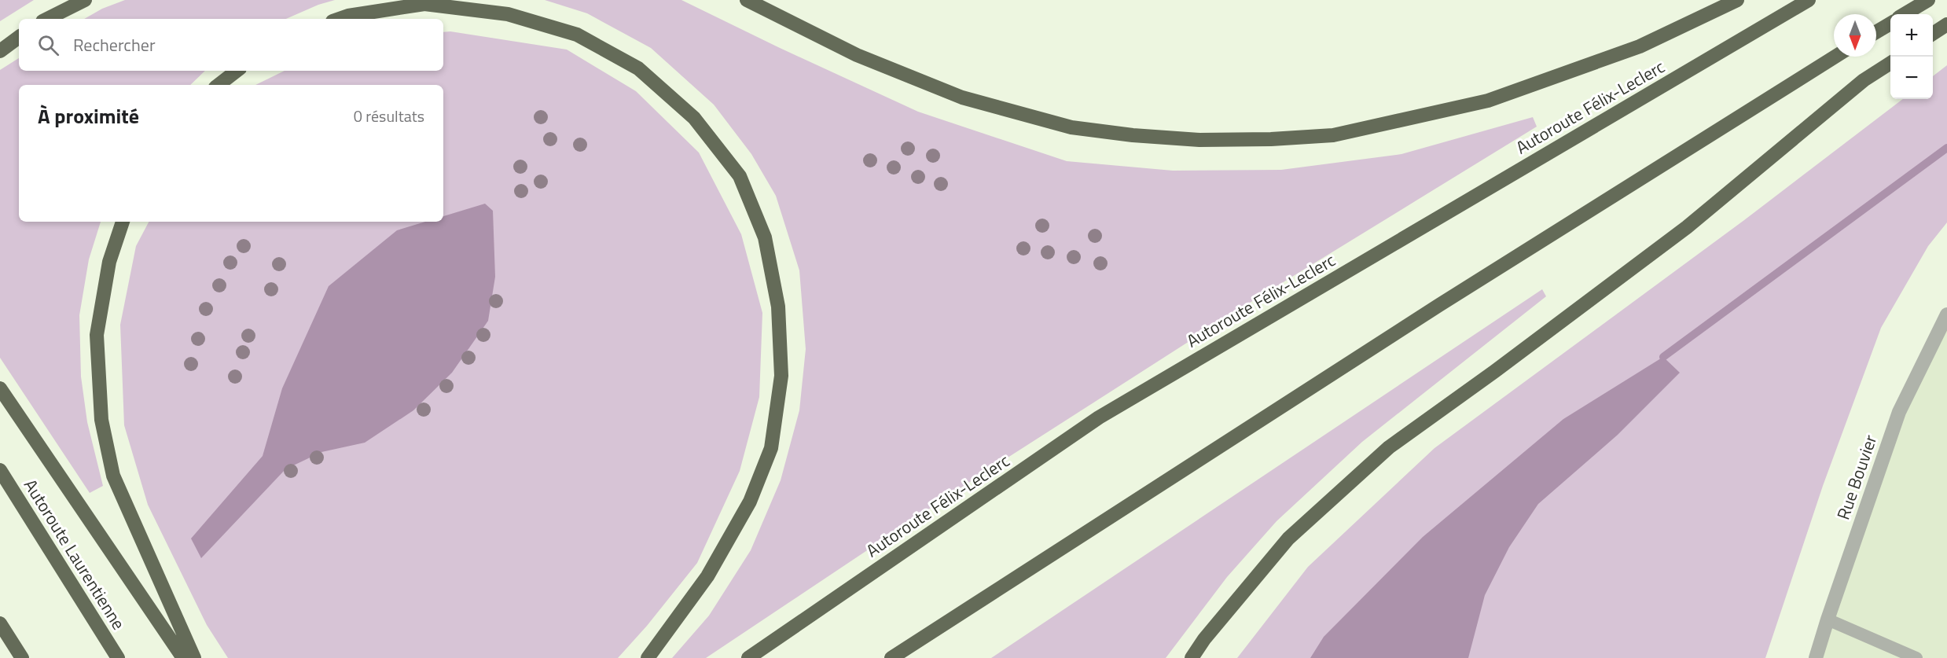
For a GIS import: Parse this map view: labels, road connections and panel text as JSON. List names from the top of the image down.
{
  "streets": {
    "highway": ["Autoroute Félix-Leclerc", "Autoroute Laurentienne"],
    "street": ["Rue Bouvier"]
  },
  "north": "bottom",
  "page": {
    "map_buttons": ["+", "−"],
    "search": "Rechercher",
    "heading": ["À proximité", "0 résultats"]
  }
}
